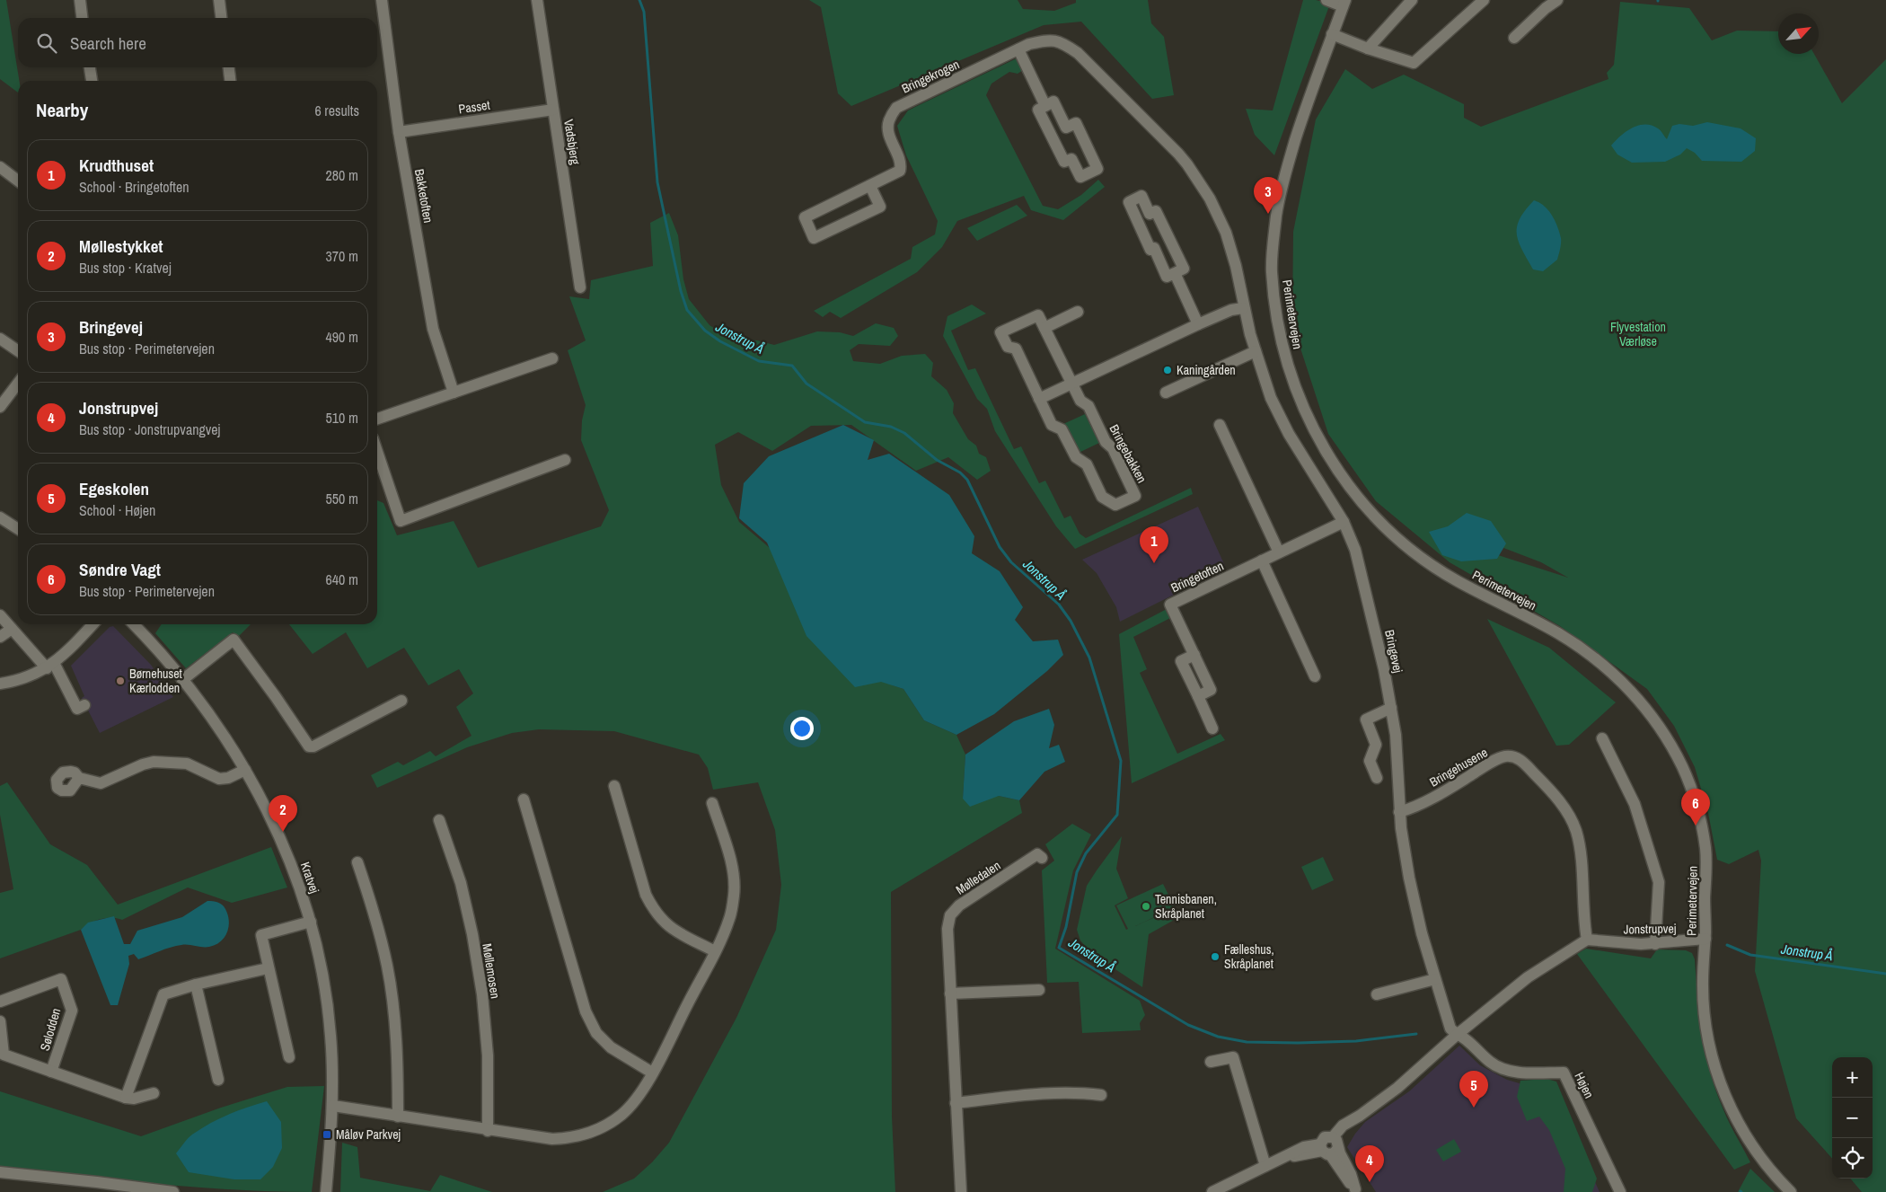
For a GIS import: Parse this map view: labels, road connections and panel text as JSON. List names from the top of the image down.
{
  "streets": {
    "street": [
      "Bringekrogen",
      "Passet",
      "Vadsbjerg",
      "Bakketoften",
      "Perimetervejen",
      "Bringebakken",
      "Bringetoften",
      "Bringevej",
      "Bringehusene",
      "Kratvej",
      "Mølledalen",
      "Jonstrupvej",
      "Møllemosen",
      "Sølodden",
      "Højen"
    ]
  },
  "crossings": [
    ["Bringekrogen", "Bringevej"],
    ["Passet", "Vadsbjerg"],
    ["Passet", "Bakketoften"],
    ["Perimetervejen", "Jonstrupvej"],
    ["Bringetoften", "Bringevej"],
    ["Bringevej", "Bringehusene"],
    ["Bringevej", "Højen"],
    ["Bringehusene", "Jonstrupvej"]
  ],
  "water": ["Jonstrup Å"],
  "parks": ["Flyvestation Værløse"],
  "places": {
    "other": [
      "Kaningården",
      "Børnehuset Kærlodden",
      "Tennisbanen, Skråplanet",
      "Fælleshus, Skråplanet"
    ],
    "transit": ["Måløv Parkvej"]
  },
  "north": "top right",
  "page": {
    "search": "Search here",
    "heading": ["Nearby", "6 results"],
    "list": [
      {
        "mark": "1",
        "name": "Krudthuset",
        "note": "School · Bringetoften",
        "value": "280 m"
      },
      {
        "mark": "2",
        "name": "Møllestykket",
        "note": "Bus stop · Kratvej",
        "value": "370 m"
      },
      {
        "mark": "3",
        "name": "Bringevej",
        "note": "Bus stop · Perimetervejen",
        "value": "490 m"
      },
      {
        "mark": "4",
        "name": "Jonstrupvej",
        "note": "Bus stop · Jonstrupvangvej",
        "value": "510 m"
      },
      {
        "mark": "5",
        "name": "Egeskolen",
        "note": "School · Højen",
        "value": "550 m"
      },
      {
        "mark": "6",
        "name": "Søndre Vagt",
        "note": "Bus stop · Perimetervejen",
        "value": "640 m"
      }
    ],
    "pins": [
      "3",
      "1",
      "6",
      "2",
      "5",
      "4"
    ],
    "map_buttons": ["+", "−"]
  }
}
